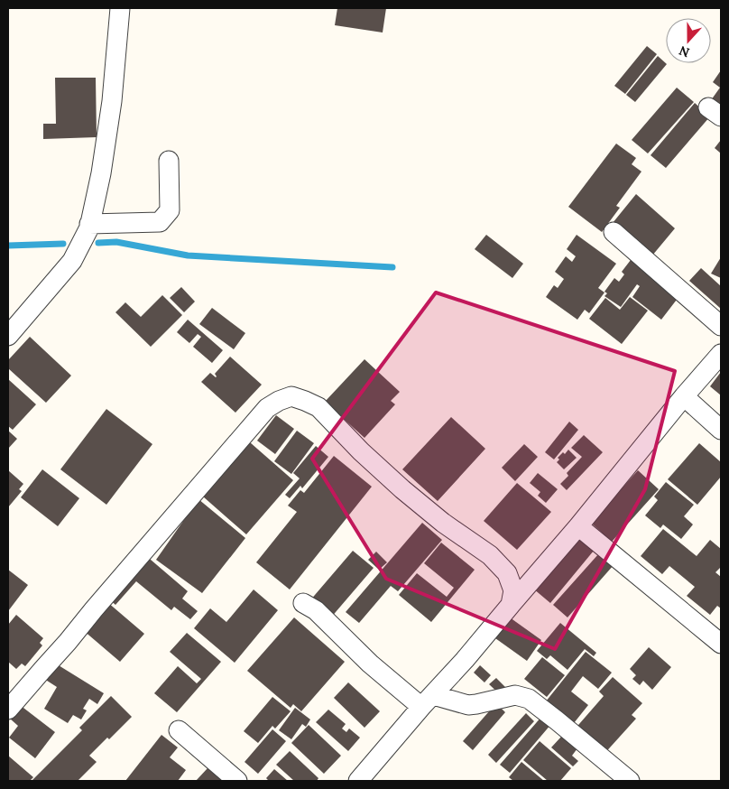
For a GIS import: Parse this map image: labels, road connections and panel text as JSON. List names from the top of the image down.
{
  "north": "bottom"
}
